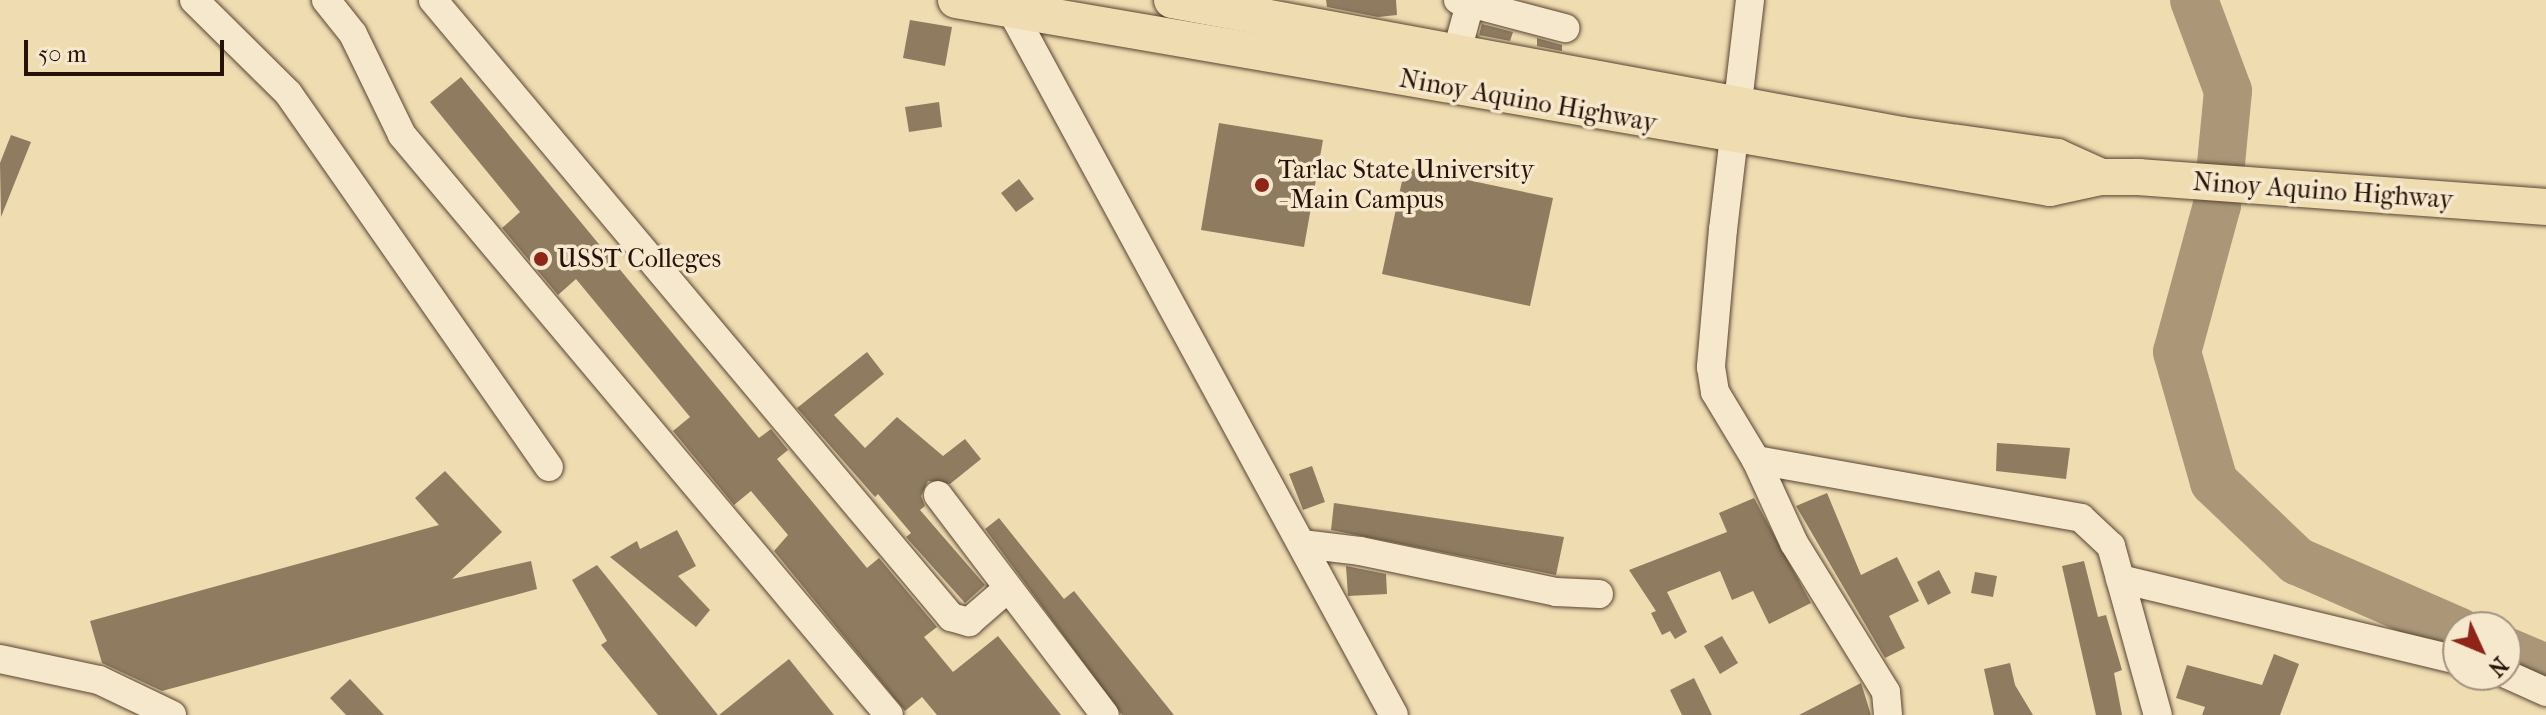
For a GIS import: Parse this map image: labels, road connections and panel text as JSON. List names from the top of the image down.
{
  "streets": {
    "main road": ["Ninoy Aquino Highway"]
  },
  "places": ["Tarlac State University - Main Campus", "USST Colleges"],
  "scale_bar": "50 m",
  "north": "bottom right"
}
